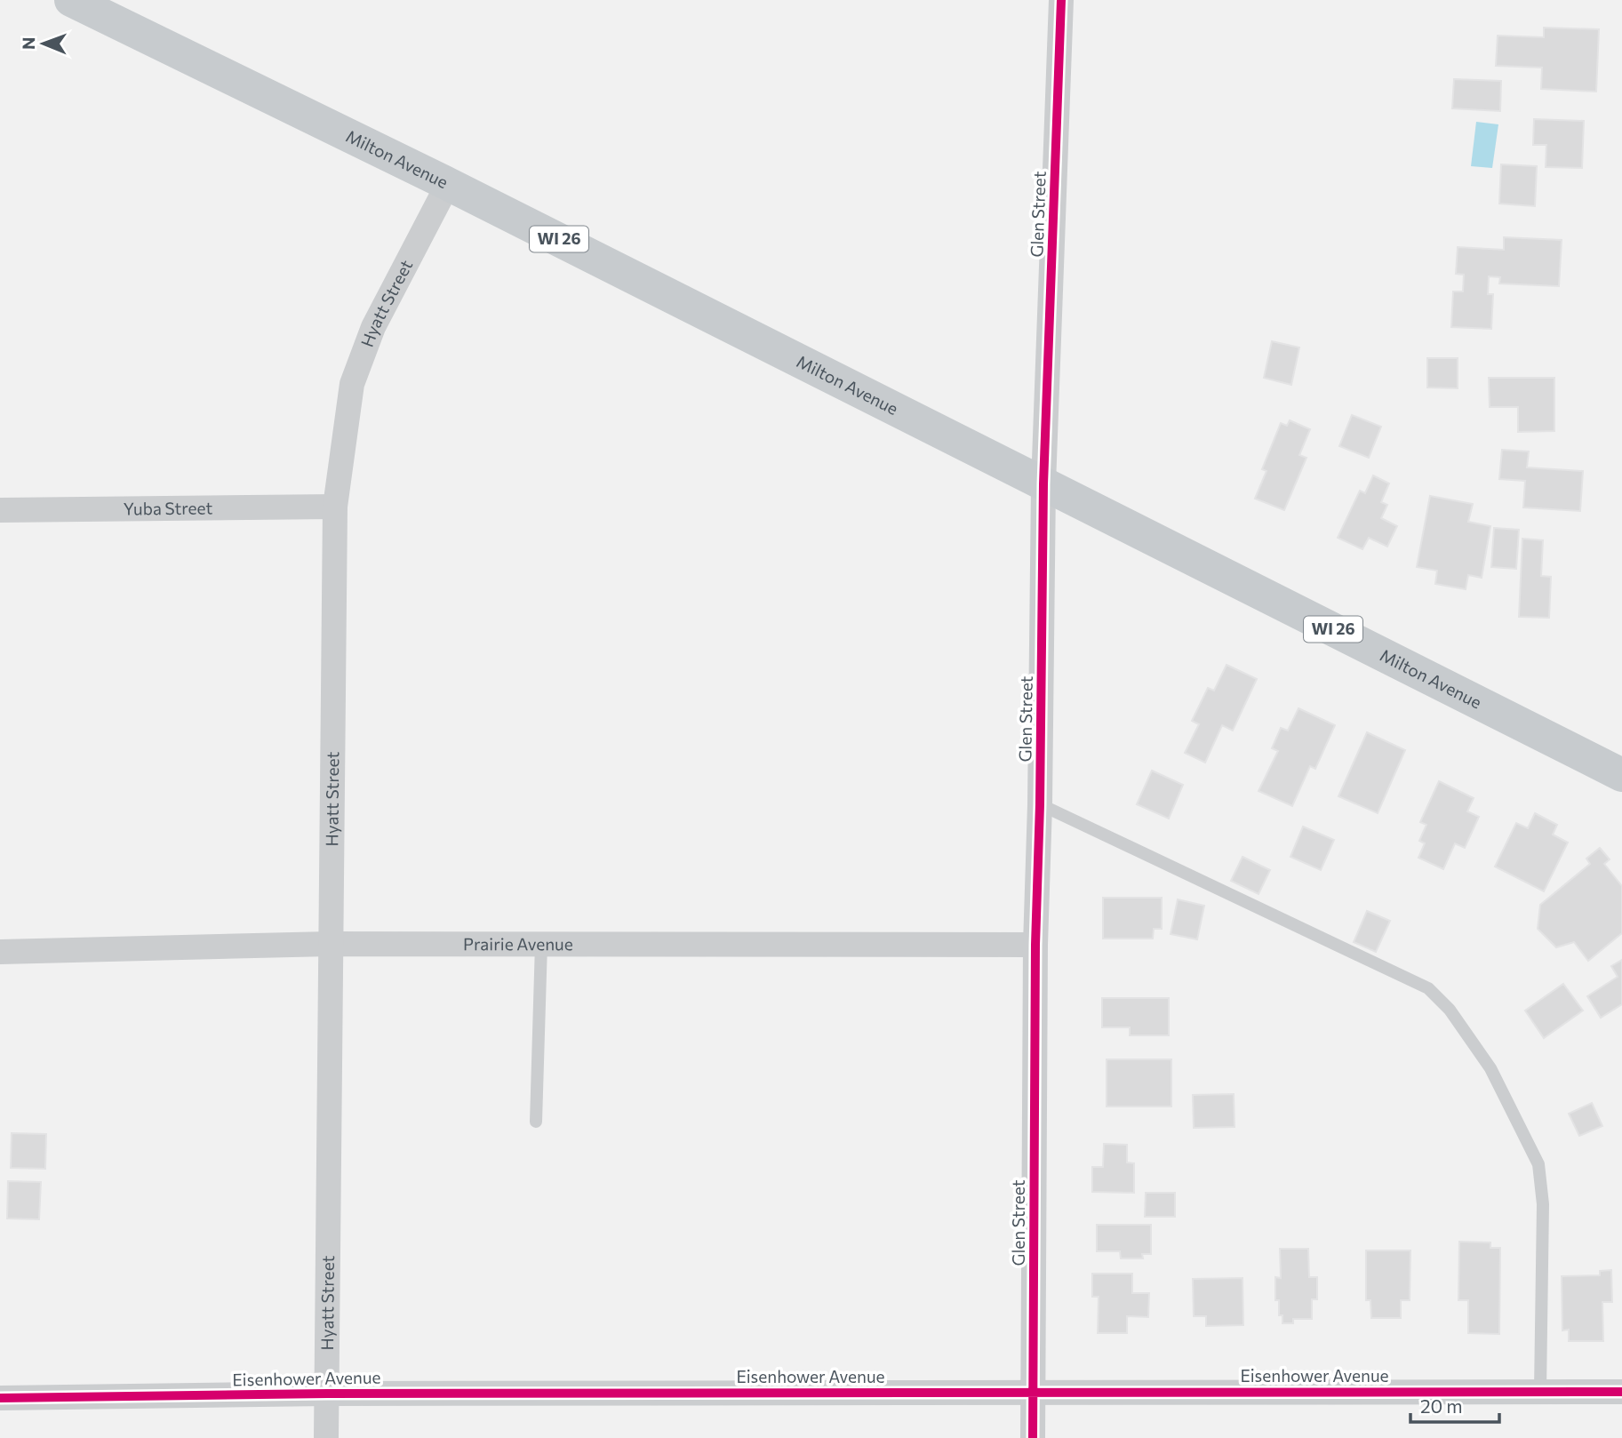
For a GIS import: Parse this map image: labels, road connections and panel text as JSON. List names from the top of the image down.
{
  "streets": {
    "main road": ["Milton Avenue", "WI 26"],
    "street": [
      "Glen Street",
      "Hyatt Street",
      "Yuba Street",
      "Prairie Avenue",
      "Eisenhower Avenue"
    ]
  },
  "crossings": [
    ["Milton Avenue", "Glen Street"],
    ["Milton Avenue", "Hyatt Street"],
    ["Glen Street", "Prairie Avenue"],
    ["Glen Street", "Eisenhower Avenue"],
    ["Hyatt Street", "Yuba Street"],
    ["Hyatt Street", "Prairie Avenue"],
    ["Hyatt Street", "Eisenhower Avenue"]
  ],
  "scale_bar": "20 m",
  "north": "left"
}
